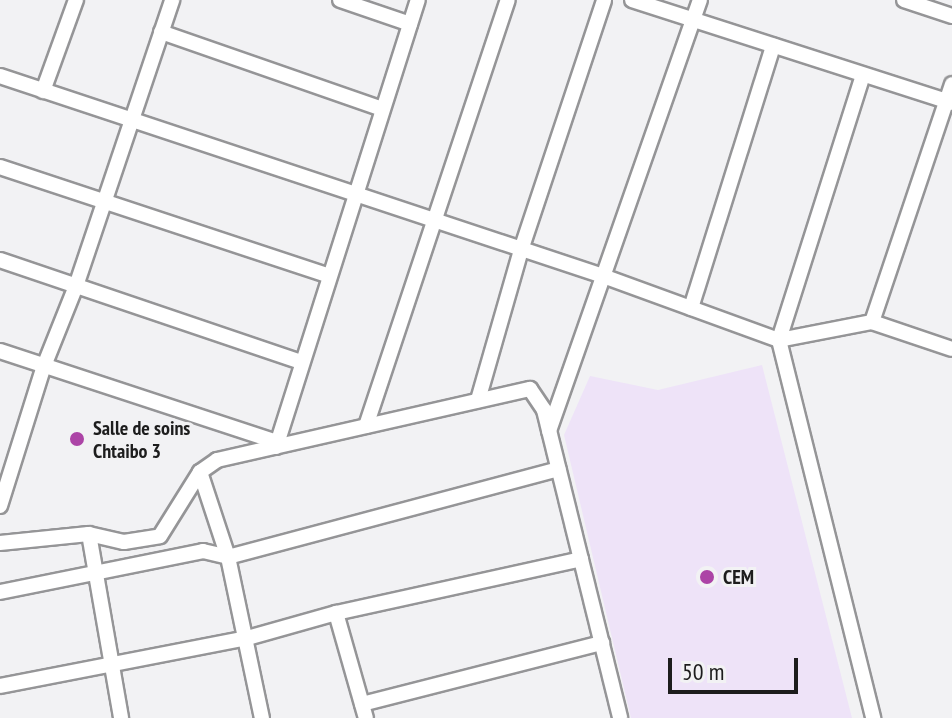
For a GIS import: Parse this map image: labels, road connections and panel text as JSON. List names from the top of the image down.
{
  "places": ["Salle de soins Chtaibo 3", "CEM"],
  "scale_bar": "50 m"
}
